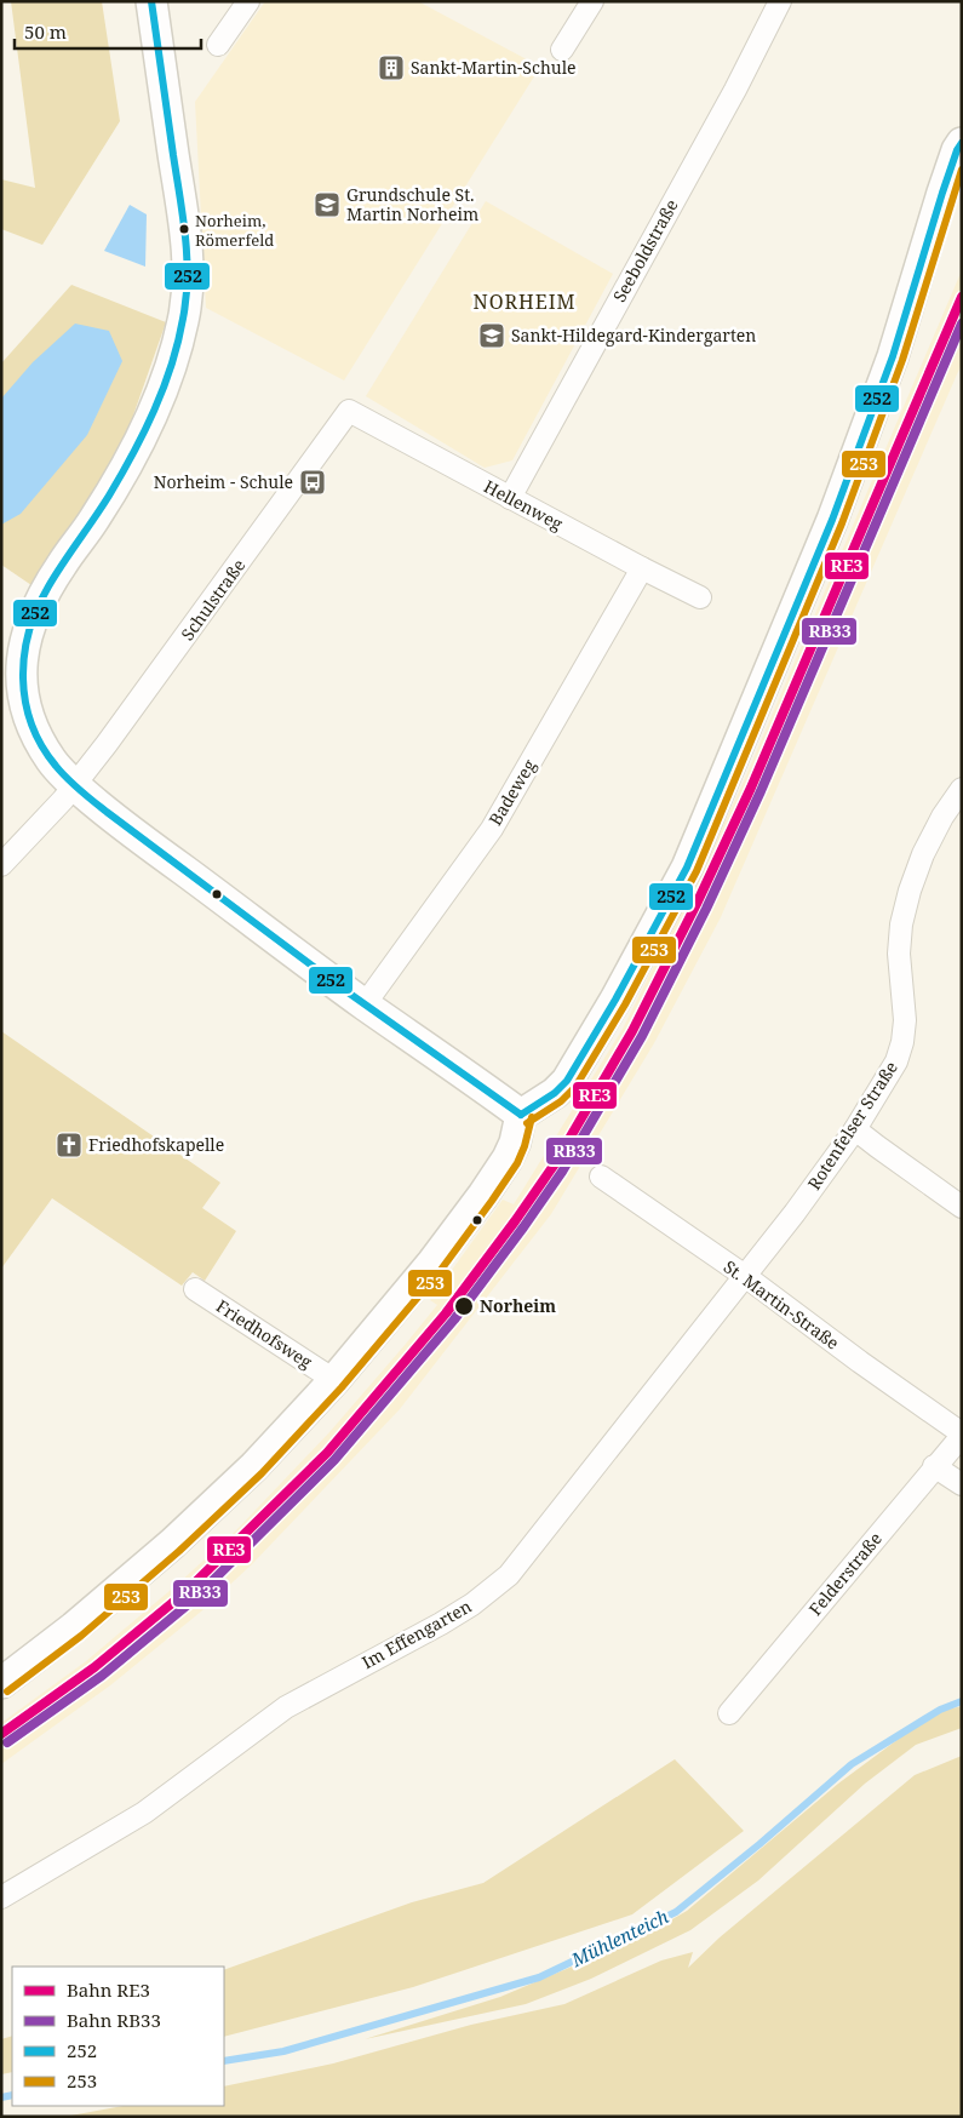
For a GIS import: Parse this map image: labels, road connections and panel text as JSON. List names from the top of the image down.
{
  "streets": {
    "street": [
      "Seeboldstraße",
      "Hellenweg",
      "Schulstraße",
      "Badeweg",
      "Rotenfelser Straße",
      "St. Martin-Straße",
      "Friedhofsweg",
      "Felderstraße",
      "Im Effengarten"
    ]
  },
  "crossings": [
    ["Seeboldstraße", "Hellenweg"],
    ["Hellenweg", "Schulstraße"],
    ["Hellenweg", "Badeweg"],
    ["Rotenfelser Straße", "St. Martin-Straße"],
    ["Rotenfelser Straße", "Im Effengarten"],
    ["St. Martin-Straße", "Felderstraße"],
    ["St. Martin-Straße", "Im Effengarten"]
  ],
  "districts": ["NORHEIM"],
  "water": ["Mühlenteich"],
  "places": {
    "building": ["Sankt-Martin-Schule"],
    "school or university": ["Grundschule St. Martin Norheim", "Sankt-Hildegard-Kindergarten"],
    "other": ["Norheim, Römerfeld", "Norheim"],
    "bus stop": ["Norheim - Schule"],
    "church": ["Friedhofskapelle"]
  },
  "lines": [
    "transit line 252",
    "transit line 253",
    "rail line RE3",
    "rail line RB33"
  ],
  "legend": [
    "Bahn RE3",
    "Bahn RB33",
    "252",
    "253"
  ],
  "scale_bar": "50 m"
}
